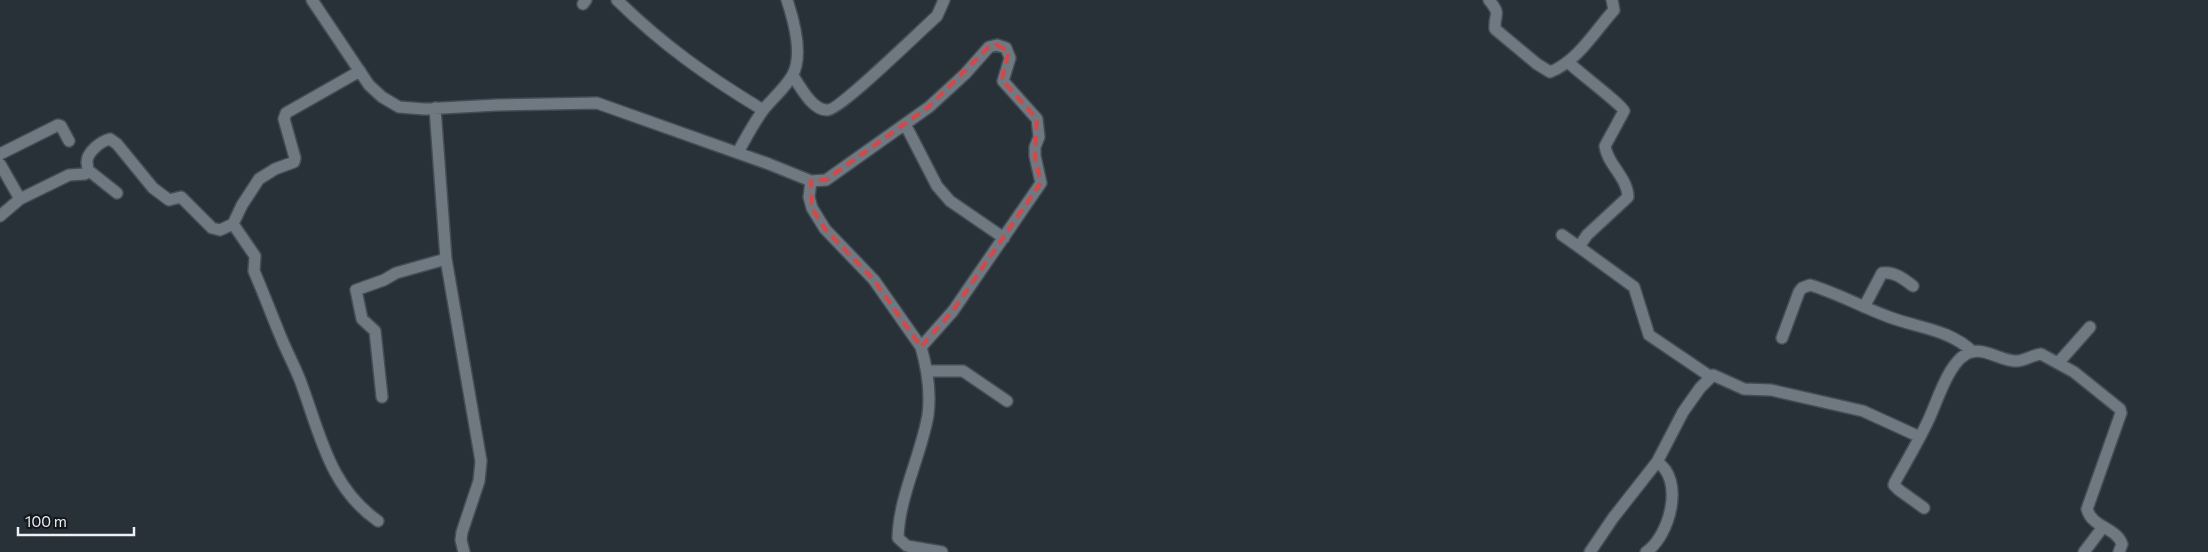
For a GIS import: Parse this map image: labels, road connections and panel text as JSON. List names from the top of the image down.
{
  "scale_bar": "100 m"
}
